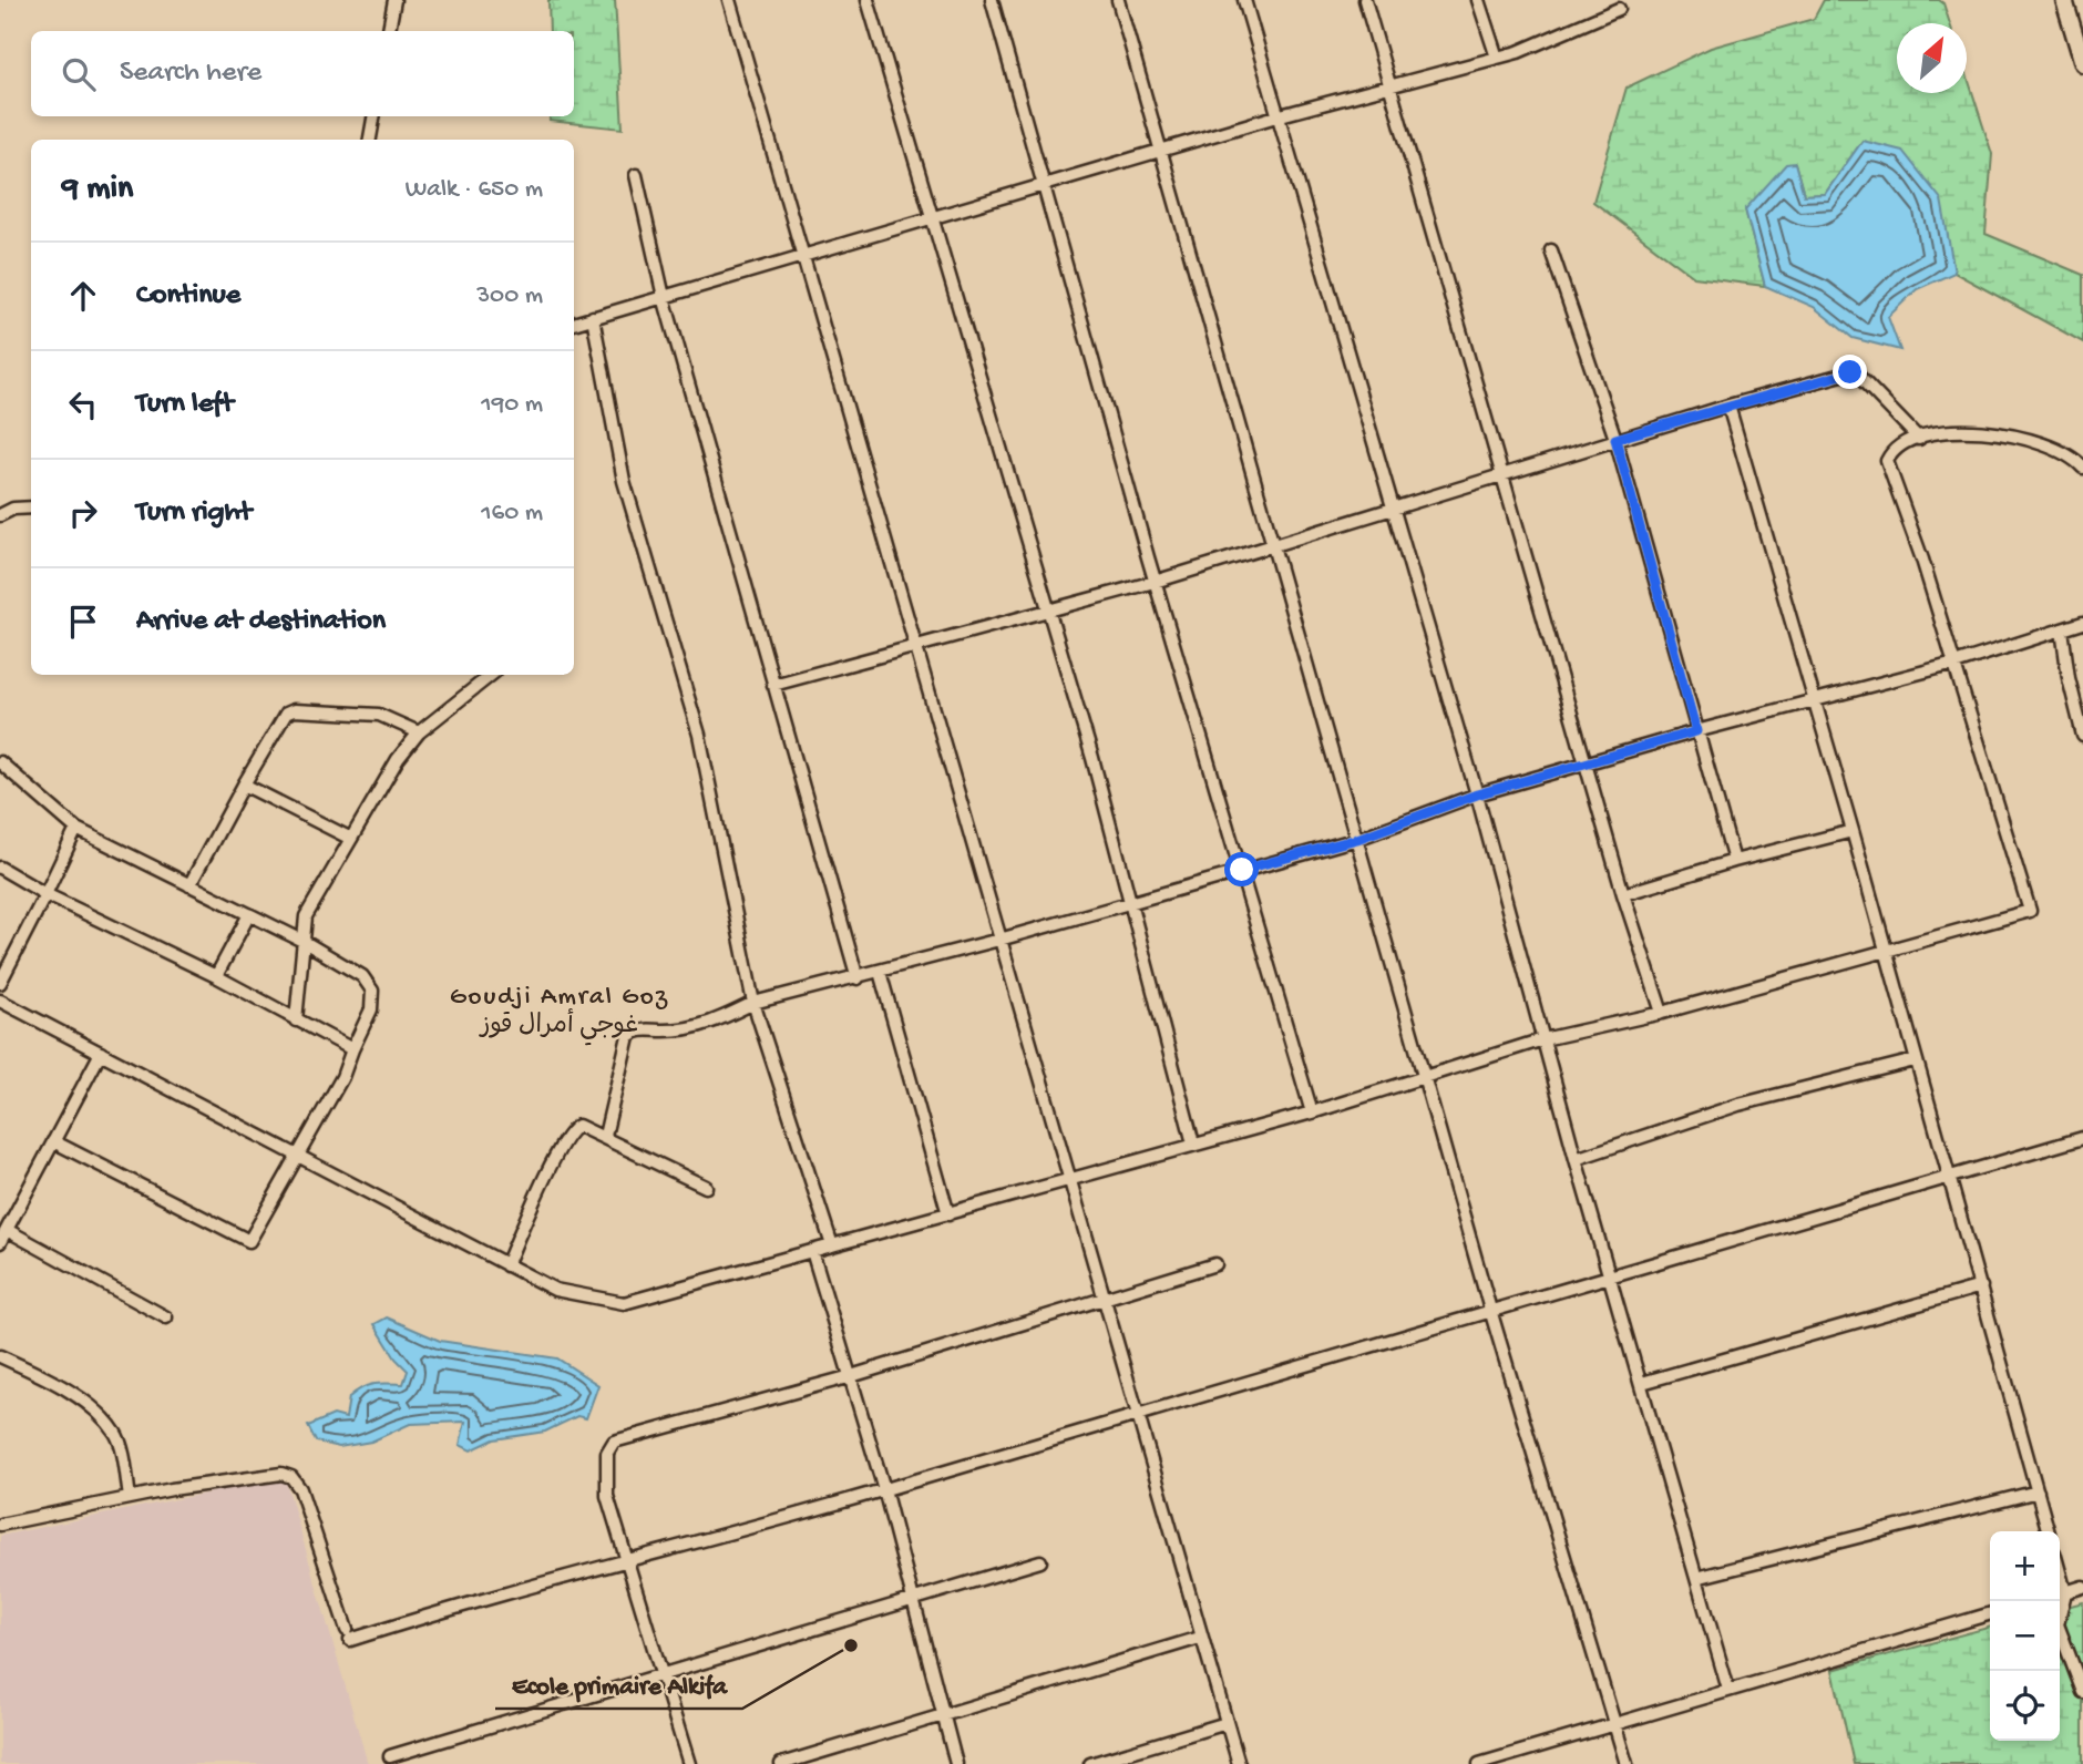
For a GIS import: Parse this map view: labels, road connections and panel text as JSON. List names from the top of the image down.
{
  "districts": ["Goudji Amral Goz غوجي أمرال قوز"],
  "places": ["Ecole primaire Alkifa"],
  "north": "top right",
  "page": {
    "search": "Search here",
    "heading": ["9 min", "Walk · 650 m"],
    "list": [
      ["Continue", "300 m"],
      ["Turn left", "190 m"],
      ["Turn right", "160 m"],
      "Arrive at destination"
    ],
    "map_buttons": ["+", "−"]
  }
}
